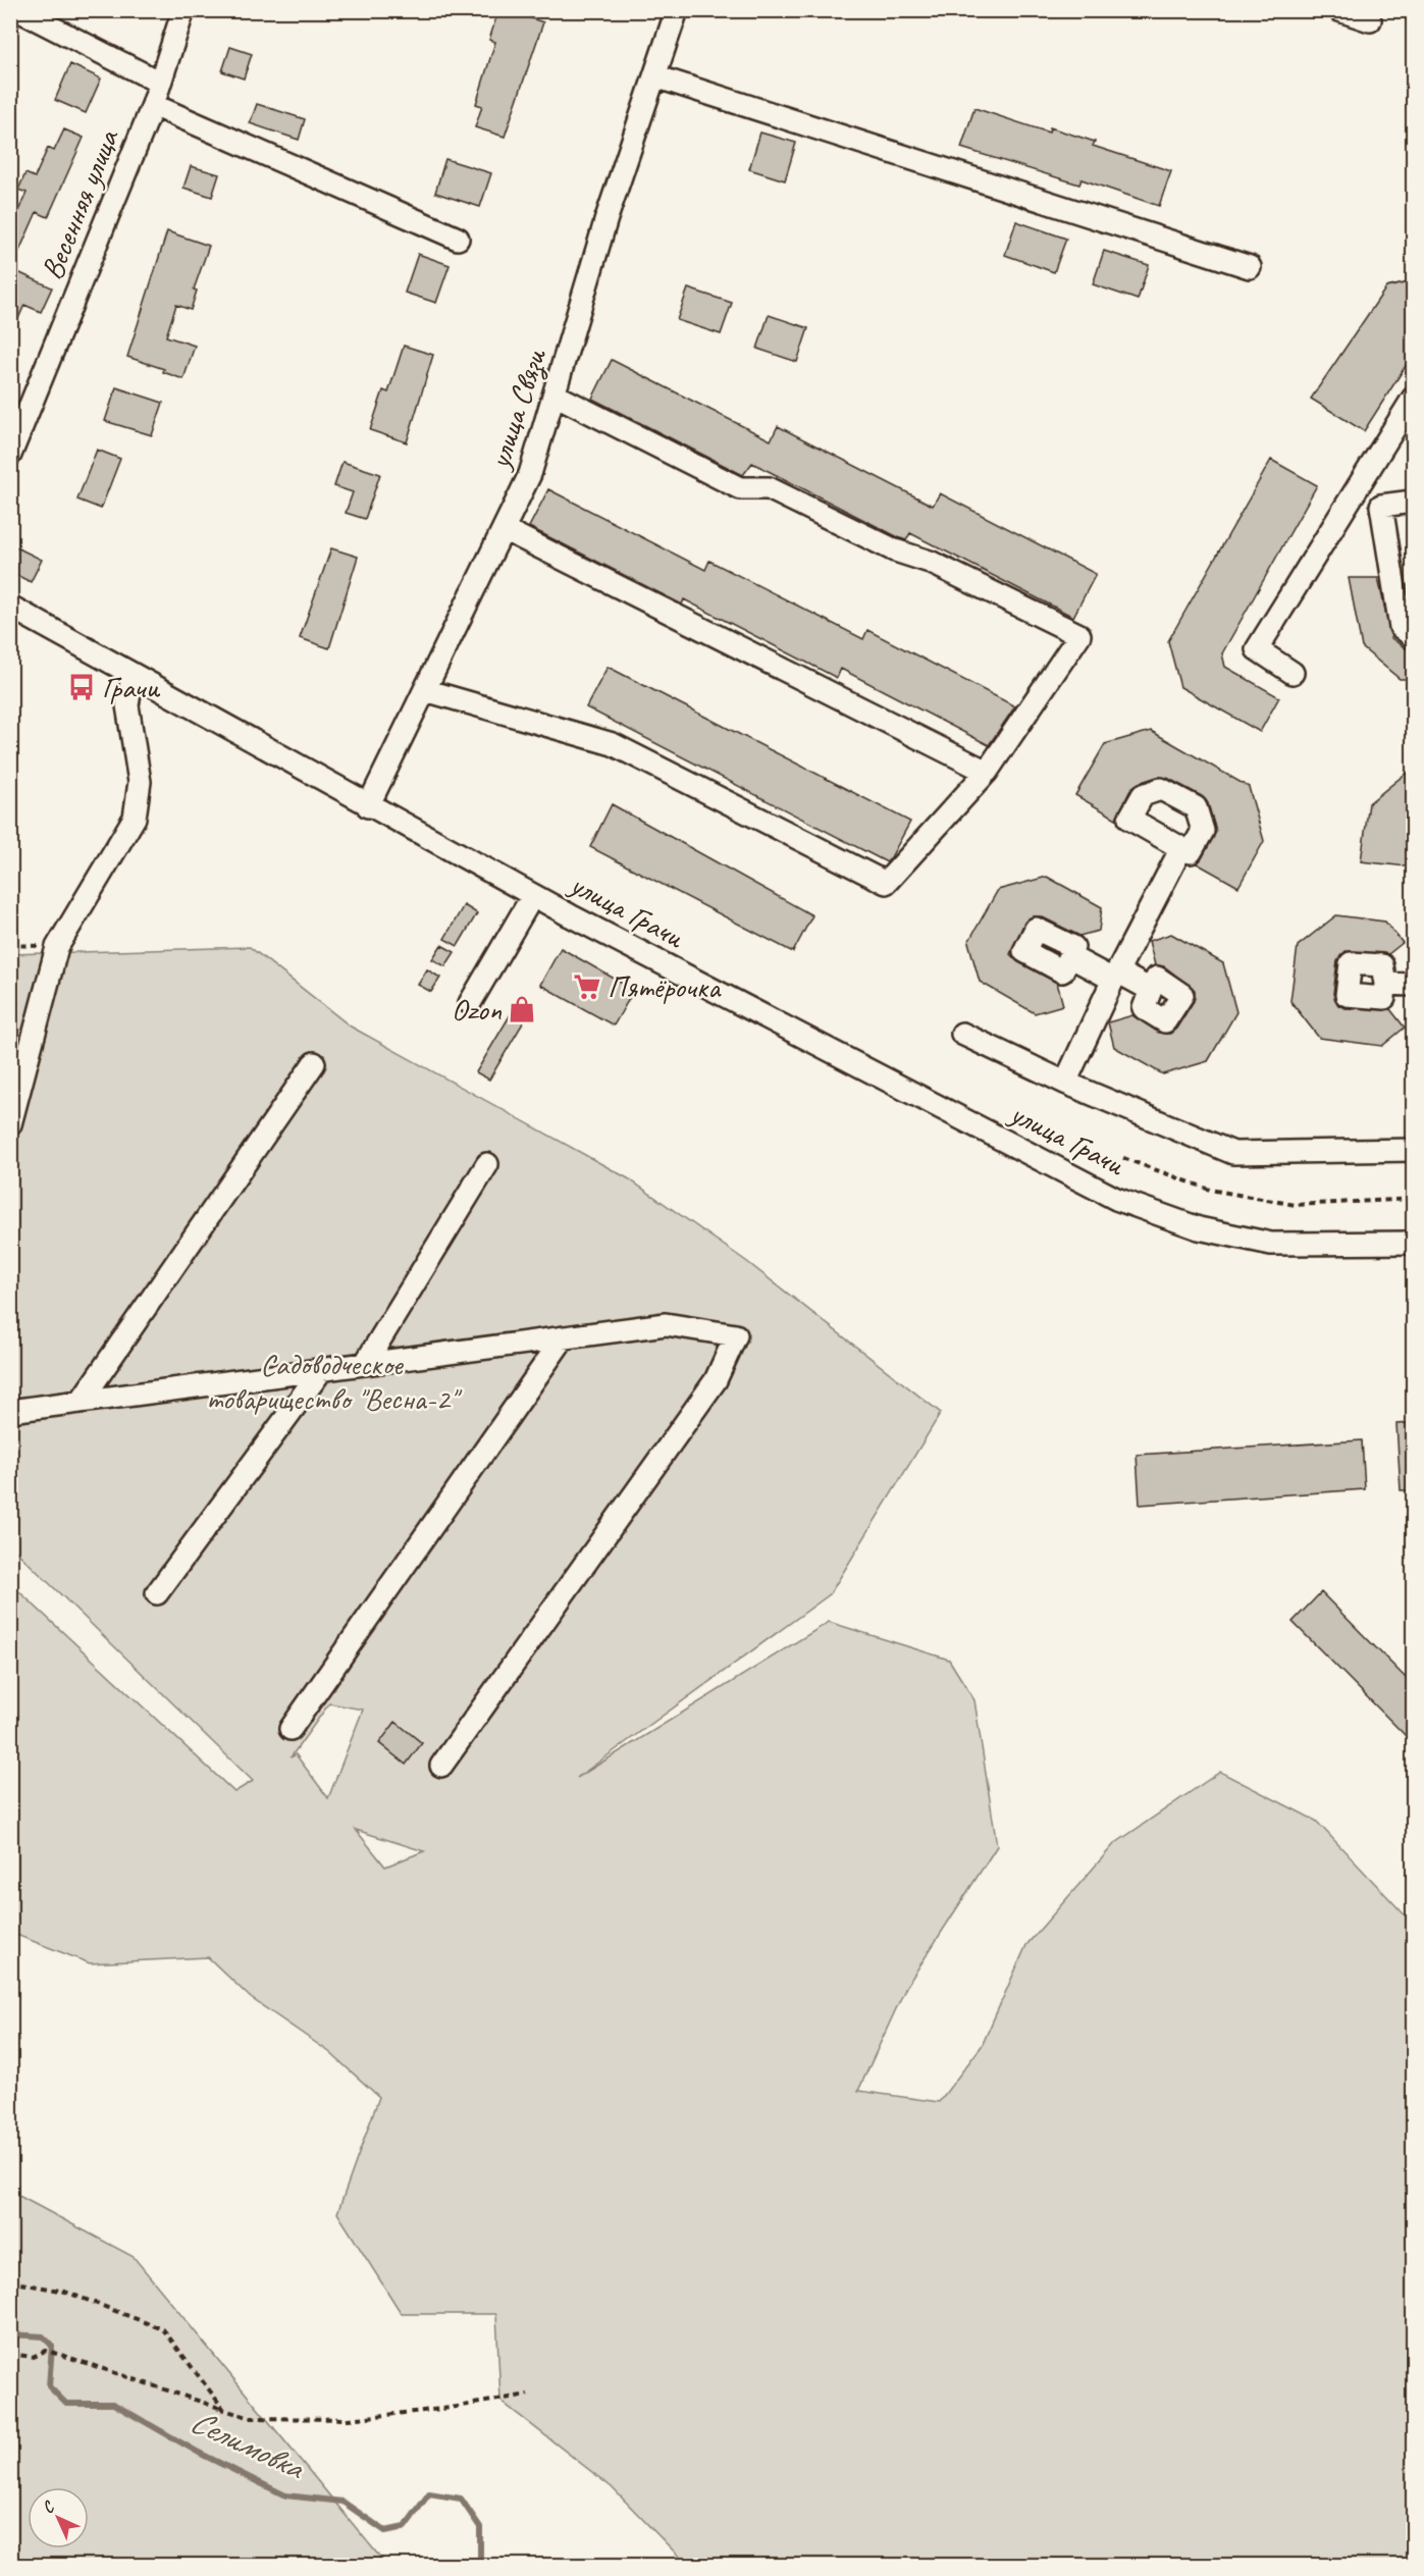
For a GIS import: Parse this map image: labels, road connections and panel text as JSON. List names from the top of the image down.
{
  "streets": {
    "street": ["Весенняя улица", "улица Связи", "улица Грачи"]
  },
  "crossings": [
    ["улица Связи", "улица Грачи"]
  ],
  "water": ["Селимовка"],
  "parks": ["Садоводческое товарищество \"Весна-2\""],
  "places": {
    "bus stop": ["Грачи"],
    "supermarket": ["Пятёрочка"],
    "shop": ["Ozon"]
  },
  "north": "top left"
}
